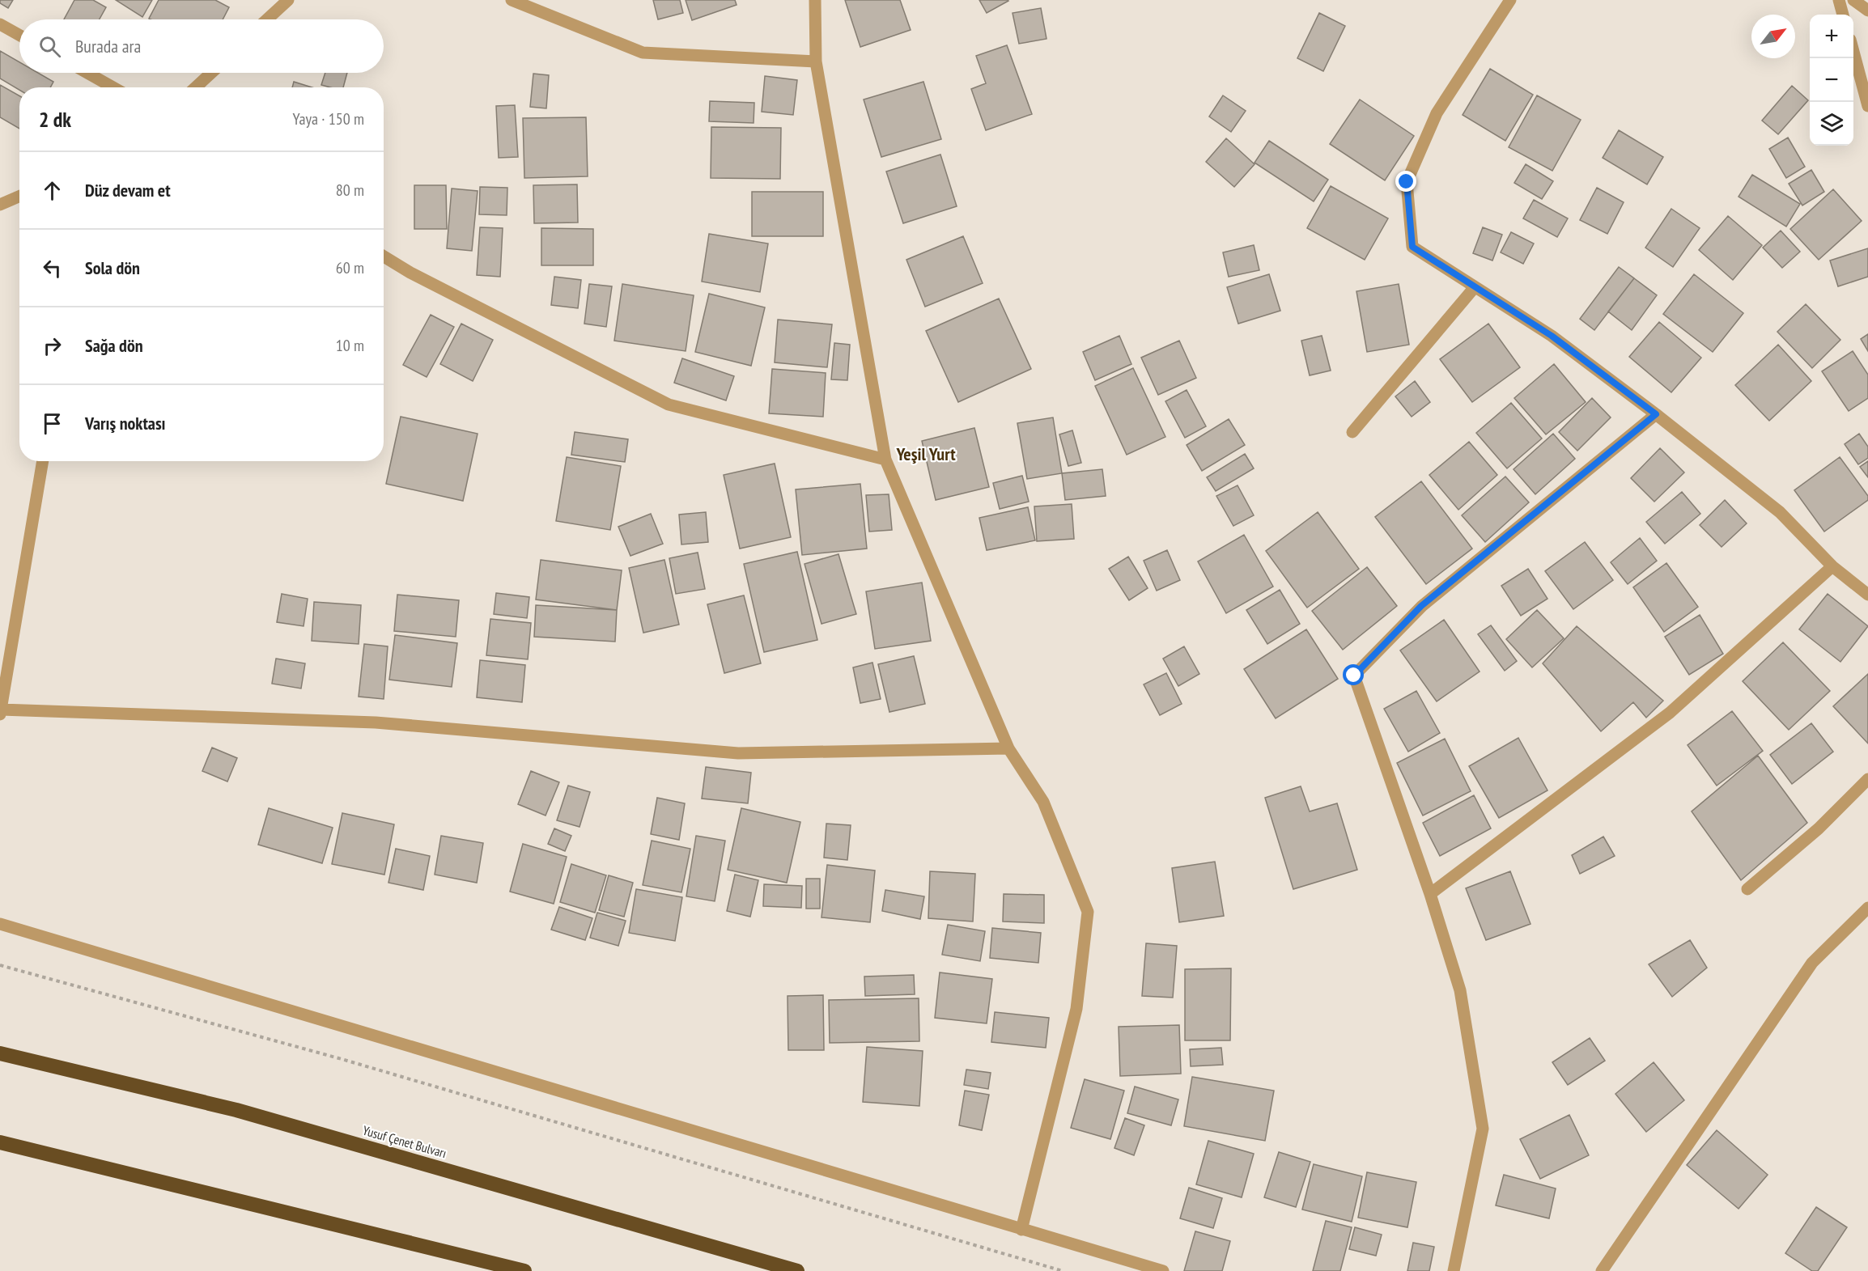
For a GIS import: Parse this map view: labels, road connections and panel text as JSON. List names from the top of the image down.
{
  "streets": {
    "highway": ["Yusuf Çenet Bulvarı"]
  },
  "districts": ["Yeşil Yurt"],
  "north": "top right",
  "page": {
    "map_buttons": ["+", "−"],
    "search": "Burada ara",
    "heading": ["2 dk", "Yaya · 150 m"],
    "list": [
      ["Düz devam et", "80 m"],
      ["Sola dön", "60 m"],
      ["Sağa dön", "10 m"],
      "Varış noktası"
    ]
  }
}
